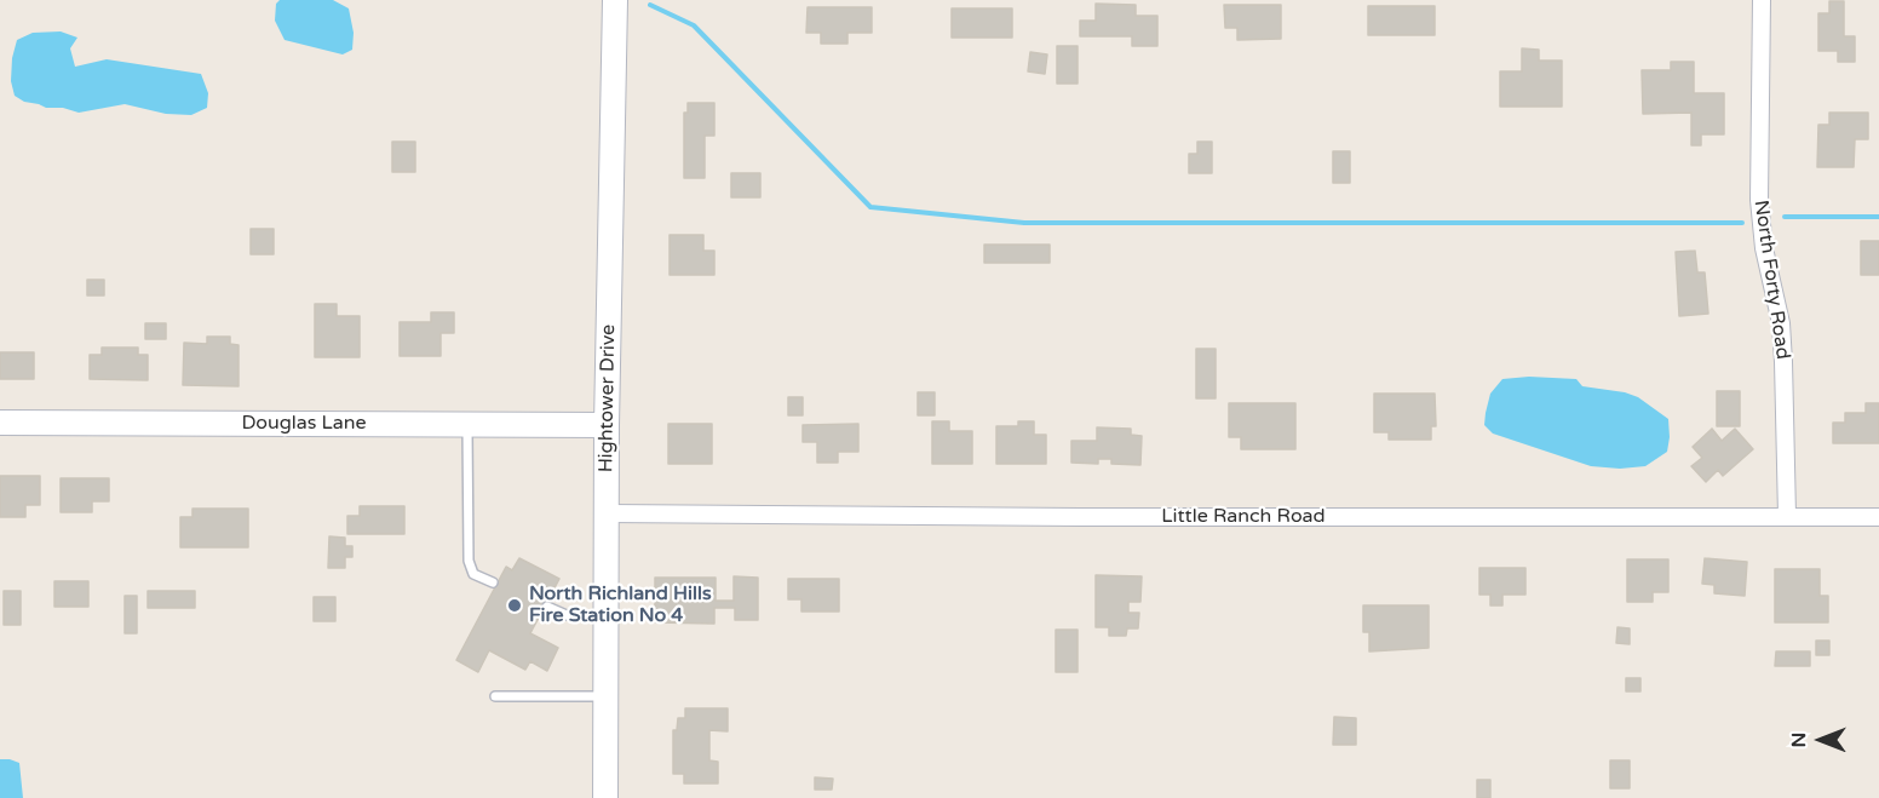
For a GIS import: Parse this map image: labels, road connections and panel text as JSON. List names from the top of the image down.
{
  "streets": {
    "street": [
      "North Forty Road",
      "Hightower Drive",
      "Douglas Lane",
      "Little Ranch Road"
    ]
  },
  "crossings": [
    ["North Forty Road", "Little Ranch Road"],
    ["Hightower Drive", "Douglas Lane"],
    ["Hightower Drive", "Little Ranch Road"]
  ],
  "places": ["North Richland Hills Fire Station No 4"],
  "north": "left"
}
